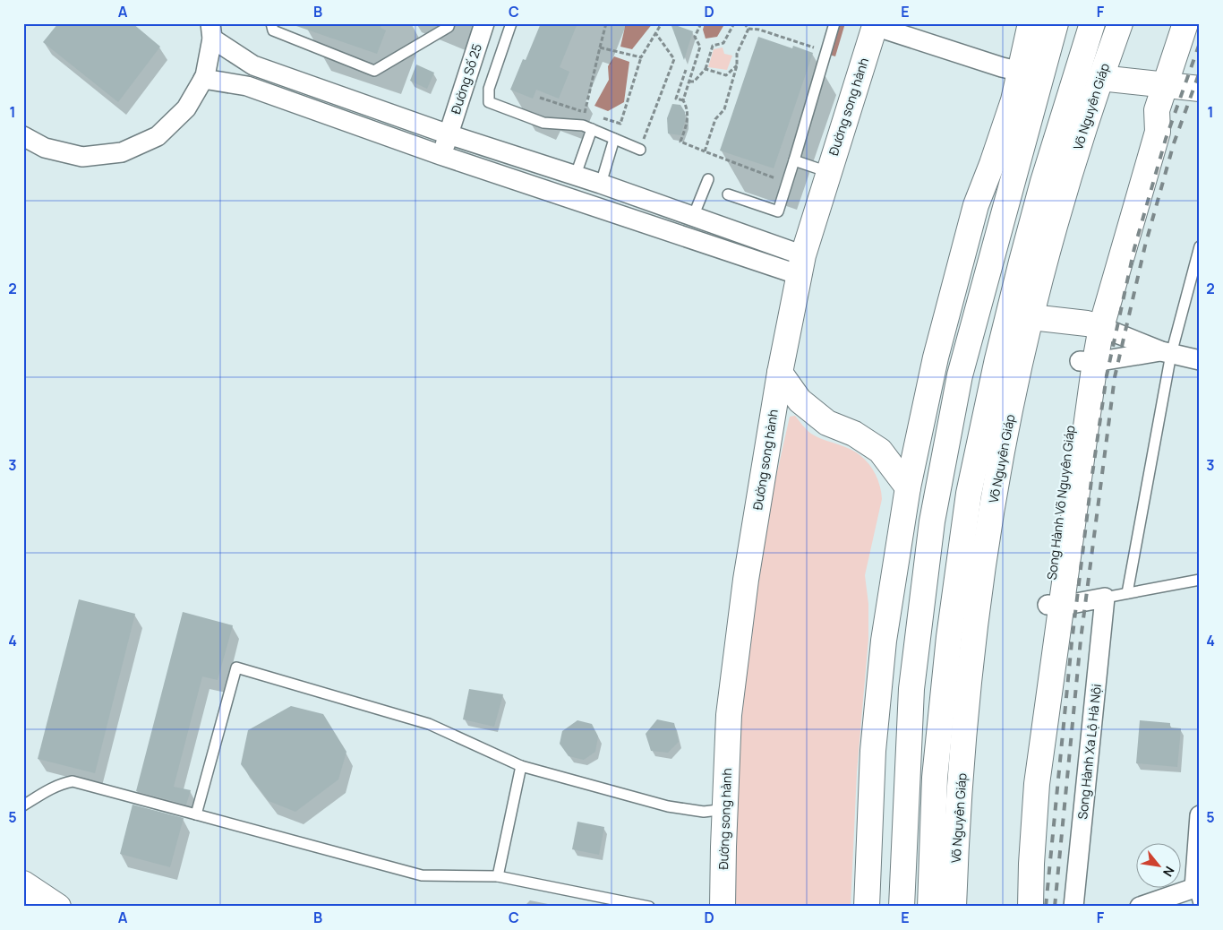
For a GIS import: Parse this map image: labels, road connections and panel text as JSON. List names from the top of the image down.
{
  "streets": {
    "main road": ["Đường song hành", "Võ Nguyên Giáp", "Song Hành Võ Nguyên Giáp"],
    "street": ["Đường Số 25", "Song Hành Xa Lộ Hà Nội"]
  },
  "north": "bottom right",
  "grid": {
    "columns": [
      "A",
      "B",
      "C",
      "D",
      "E",
      "F"
    ],
    "rows": [
      "1",
      "2",
      "3",
      "4",
      "5"
    ]
  }
}
